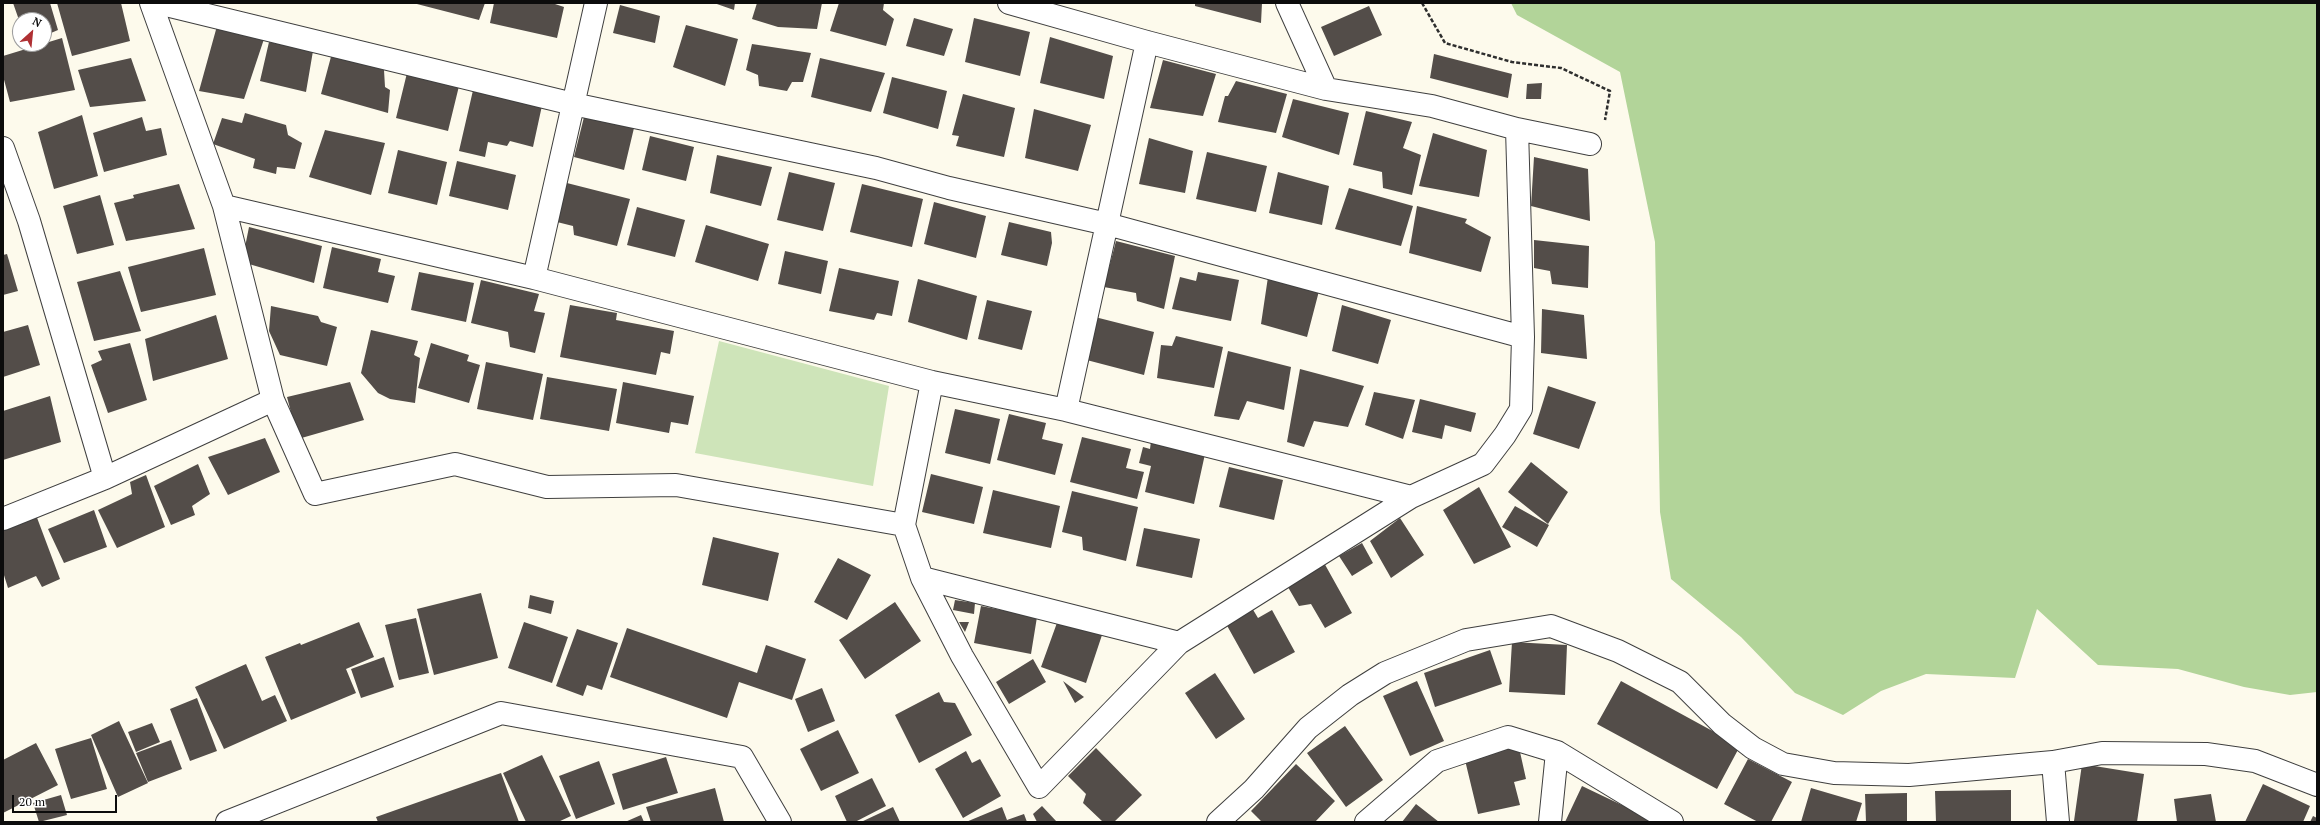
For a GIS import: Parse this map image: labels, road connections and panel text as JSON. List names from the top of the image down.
{
  "scale_bar": "20 m",
  "north": "top right"
}
